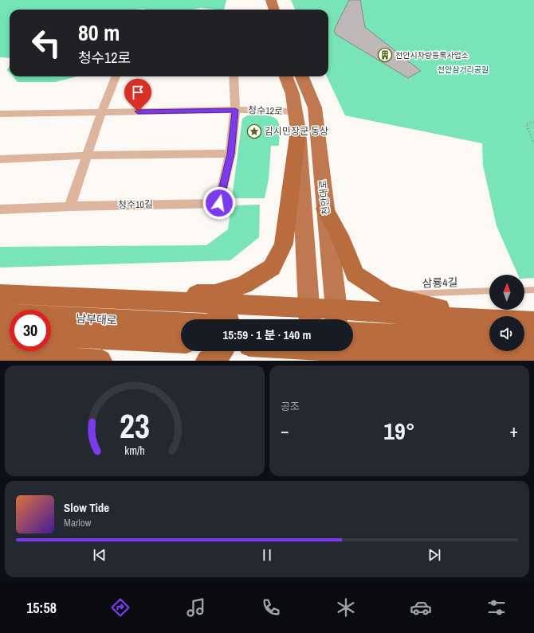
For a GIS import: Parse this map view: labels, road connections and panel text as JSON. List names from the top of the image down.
{
  "streets": {
    "highway": ["남부대로"],
    "main road": ["천안대로"],
    "street": ["청수12로", "청수10길"],
    "lane": ["삼룡4길"]
  },
  "crossings": [
    ["청수12로", "청수10길"]
  ],
  "parks": ["천안삼거리공원"],
  "places": {
    "building": ["천안시차량등록사업소"],
    "place": ["김시민장군 동상"]
  },
  "north": "top",
  "page": {
    "turn": ["80 m", "청수12로"],
    "limit": "30",
    "trip": "15:59 · 1 분 · 140 m",
    "tile": "공조",
    "heat": ["−", "19°", "+"],
    "song": ["Slow Tide", "Marlow"],
    "tabs": "15:58",
    "gauge": ["23", "km/h"]
  }
}
